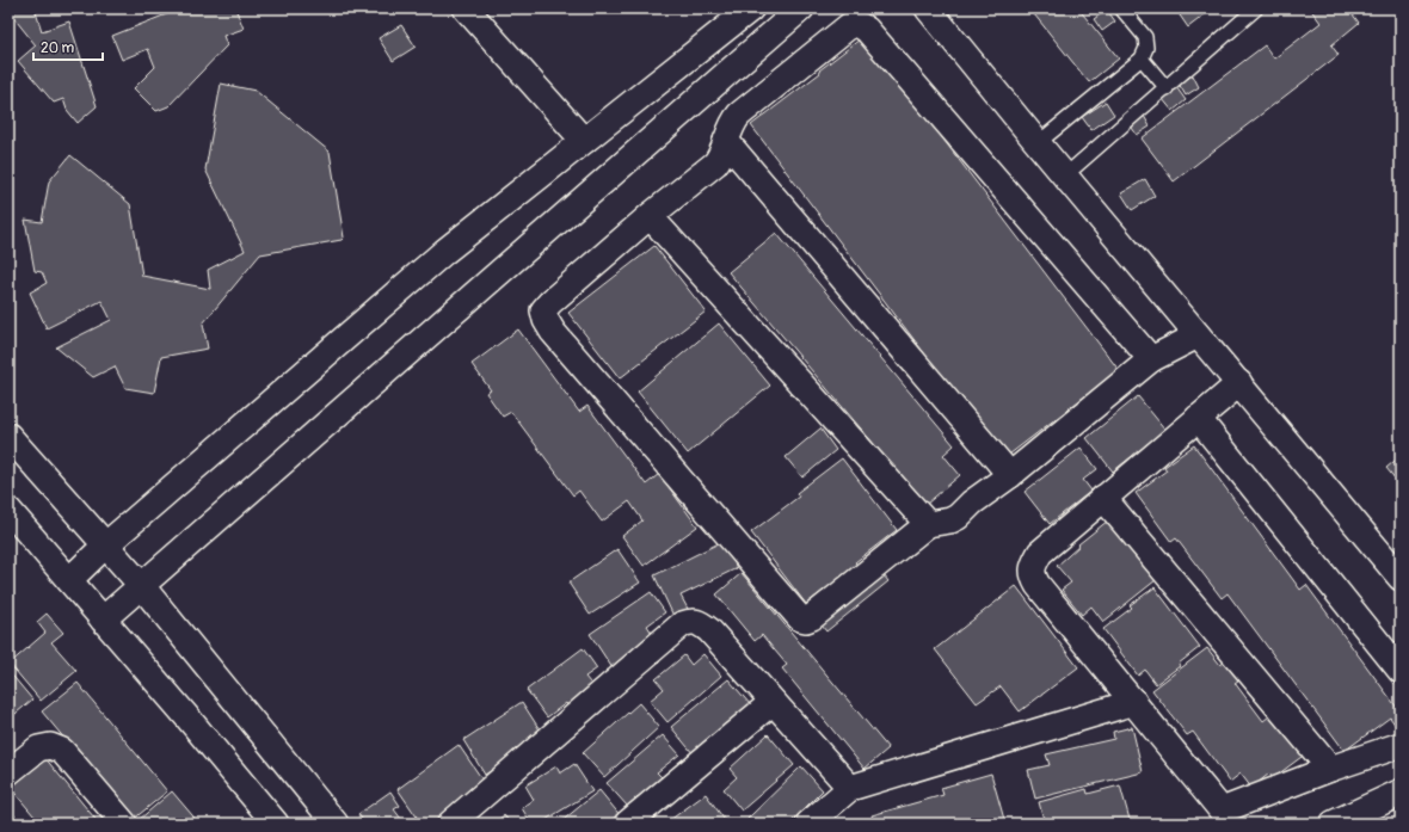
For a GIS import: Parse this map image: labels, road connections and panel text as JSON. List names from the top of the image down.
{
  "scale_bar": "20 m"
}
